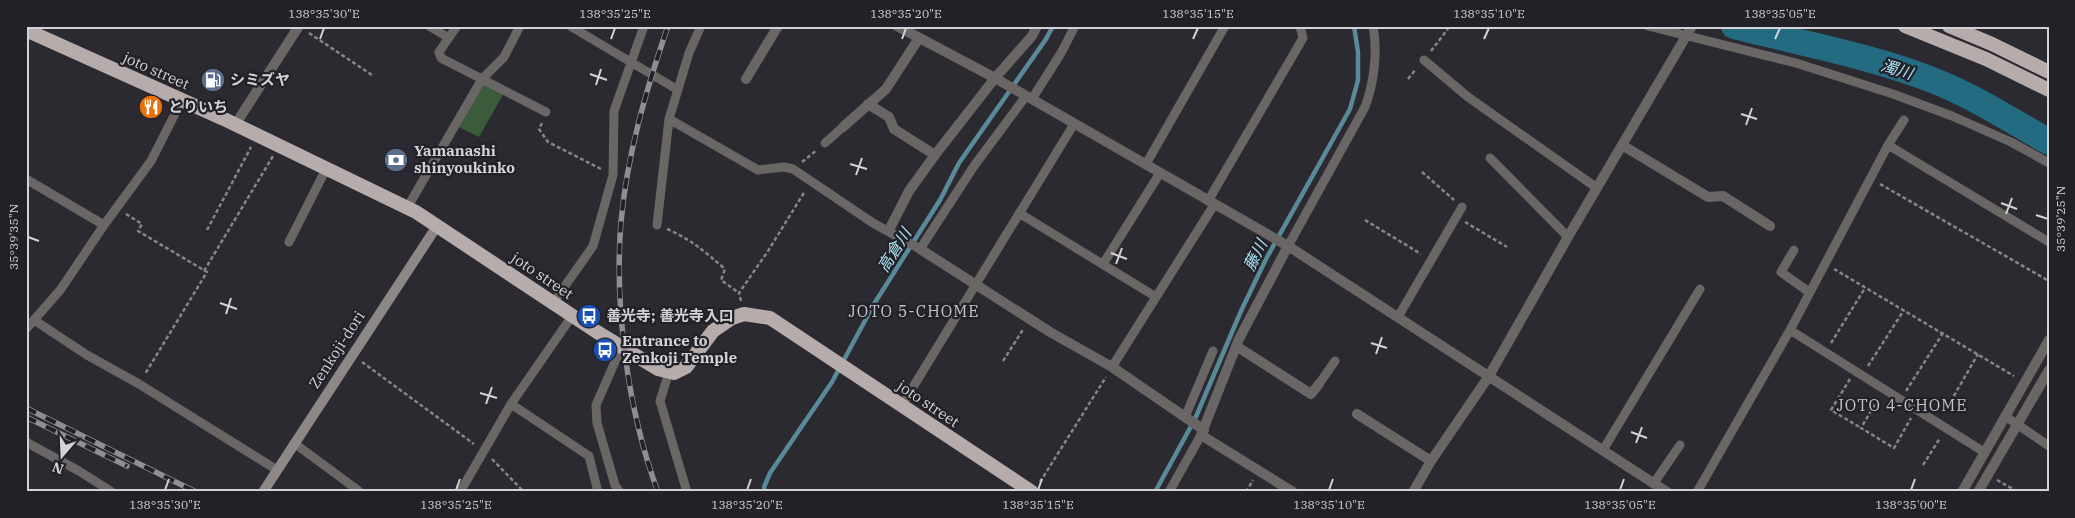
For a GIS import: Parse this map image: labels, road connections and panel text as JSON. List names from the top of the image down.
{
  "streets": {
    "highway": ["joto street"],
    "main road": ["Zenkoji-dori"]
  },
  "crossings": [
    ["joto street", "Zenkoji-dori"]
  ],
  "districts": ["JOTO 5-CHOME", "JOTO 4-CHOME"],
  "water": ["濁川", "高倉川", "藤川"],
  "places": {
    "fuel station": ["シミズヤ"],
    "restaurant": ["とりいち"],
    "bank": ["Yamanashi shinyoukinko"],
    "bus stop": ["善光寺; 善光寺入口", "Entrance to Zenkoji Temple"]
  },
  "north": "bottom",
  "coordinates": [
    "138°35'30\"E",
    "138°35'25\"E",
    "138°35'20\"E",
    "138°35'15\"E",
    "138°35'10\"E",
    "138°35'05\"E",
    "35°39'25\"N",
    "35°39'35\"N",
    "138°35'00\"E"
  ]
}
